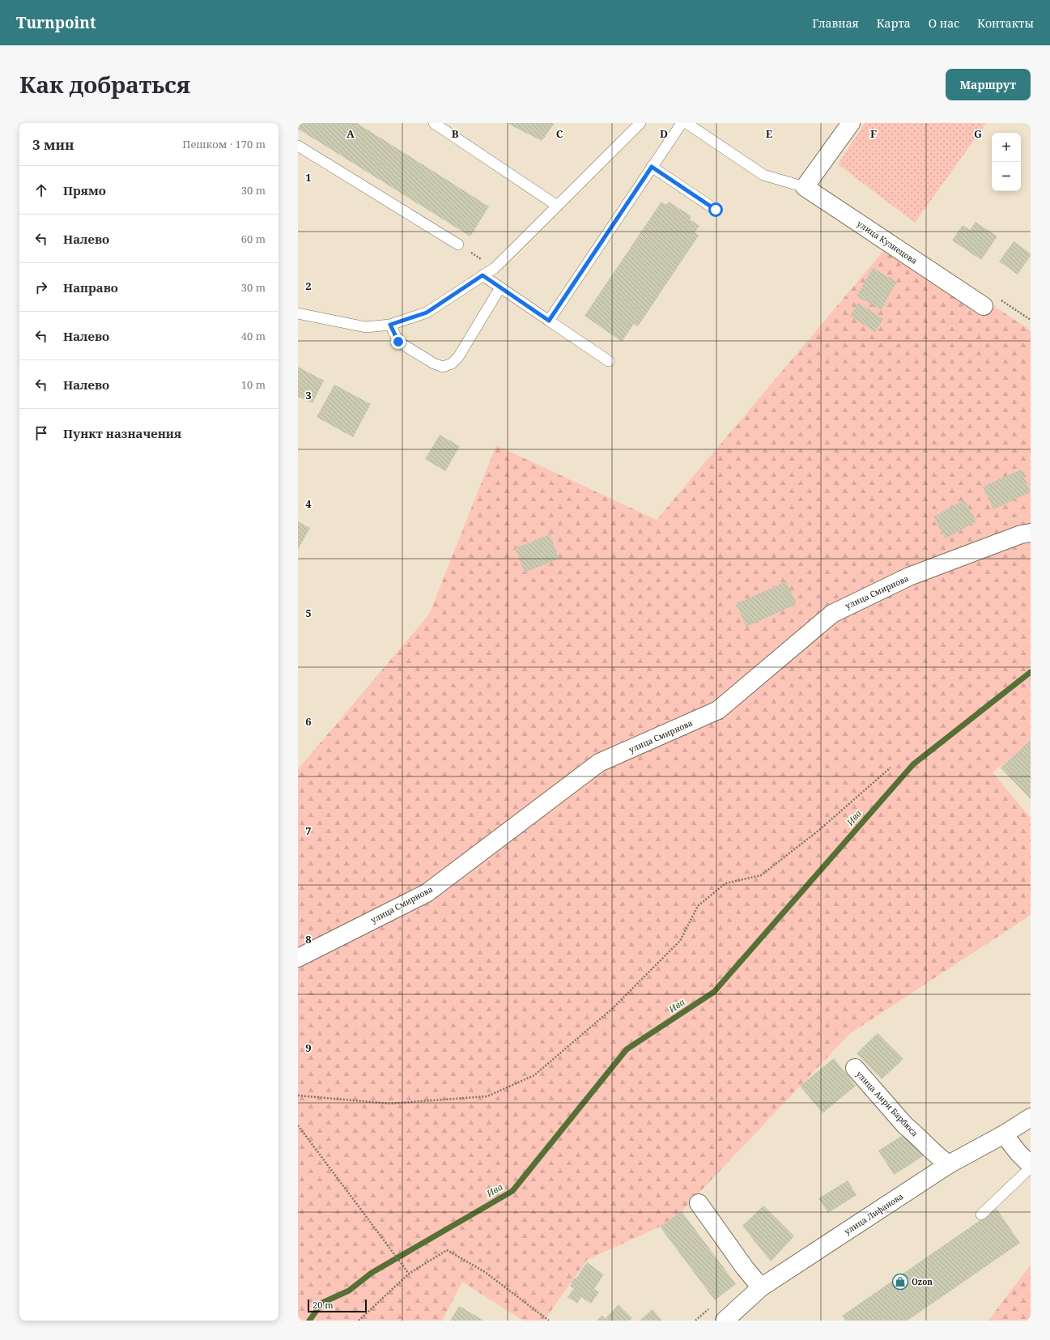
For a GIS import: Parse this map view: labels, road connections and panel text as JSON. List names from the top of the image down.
{
  "streets": {
    "street": [
      "улица Кузнецова",
      "улица Смирнова",
      "улица Анри Барбюса",
      "улица Лифанова"
    ]
  },
  "crossings": [
    ["улица Анри Барбюса", "улица Лифанова"]
  ],
  "water": ["Ива"],
  "places": {
    "shop": ["Ozon"]
  },
  "scale_bar": "20 m",
  "page": {
    "header": "Turnpoint",
    "nav": [
      "Главная",
      "Карта",
      "О нас",
      "Контакты"
    ],
    "title": "Как добраться",
    "buttons": "Маршрут",
    "heading": ["3 мин", "Пешком · 170 m"],
    "map_buttons": ["+", "−"],
    "list": [
      ["Прямо", "30 m"],
      ["Налево", "60 m"],
      ["Направо", "30 m"],
      ["Налево", "40 m"],
      ["Налево", "10 m"],
      "Пункт назначения"
    ],
    "scale": "20 m"
  },
  "grid": {
    "columns": [
      "A",
      "B",
      "C",
      "D",
      "E",
      "F",
      "G"
    ],
    "rows": [
      "1",
      "2",
      "3",
      "4",
      "5",
      "6",
      "7",
      "8",
      "9"
    ]
  }
}
